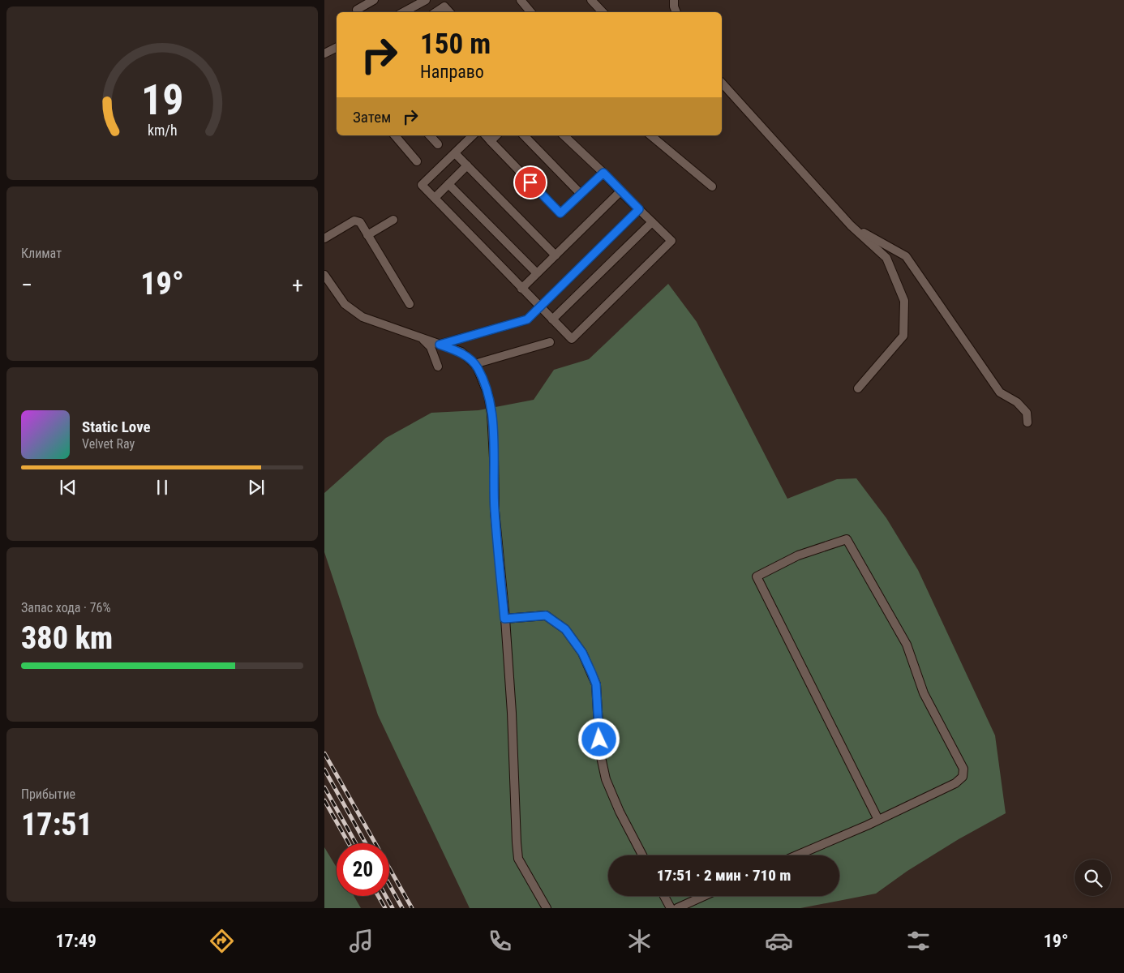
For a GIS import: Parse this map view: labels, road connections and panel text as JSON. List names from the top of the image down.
{
  "page": {
    "turn": ["150 m", "Направо"],
    "then": "Затем",
    "tile": [
      "Климат",
      ["Запас хода · 76%", "380 km"],
      ["Прибытие", "17:51"]
    ],
    "heat": ["−", "19°", "+"],
    "song": ["Static Love", "Velvet Ray"],
    "limit": "20",
    "trip": "17:51 · 2 мин · 710 m",
    "tabs": ["17:49", "19°"],
    "gauge": ["19", "km/h"]
  }
}
